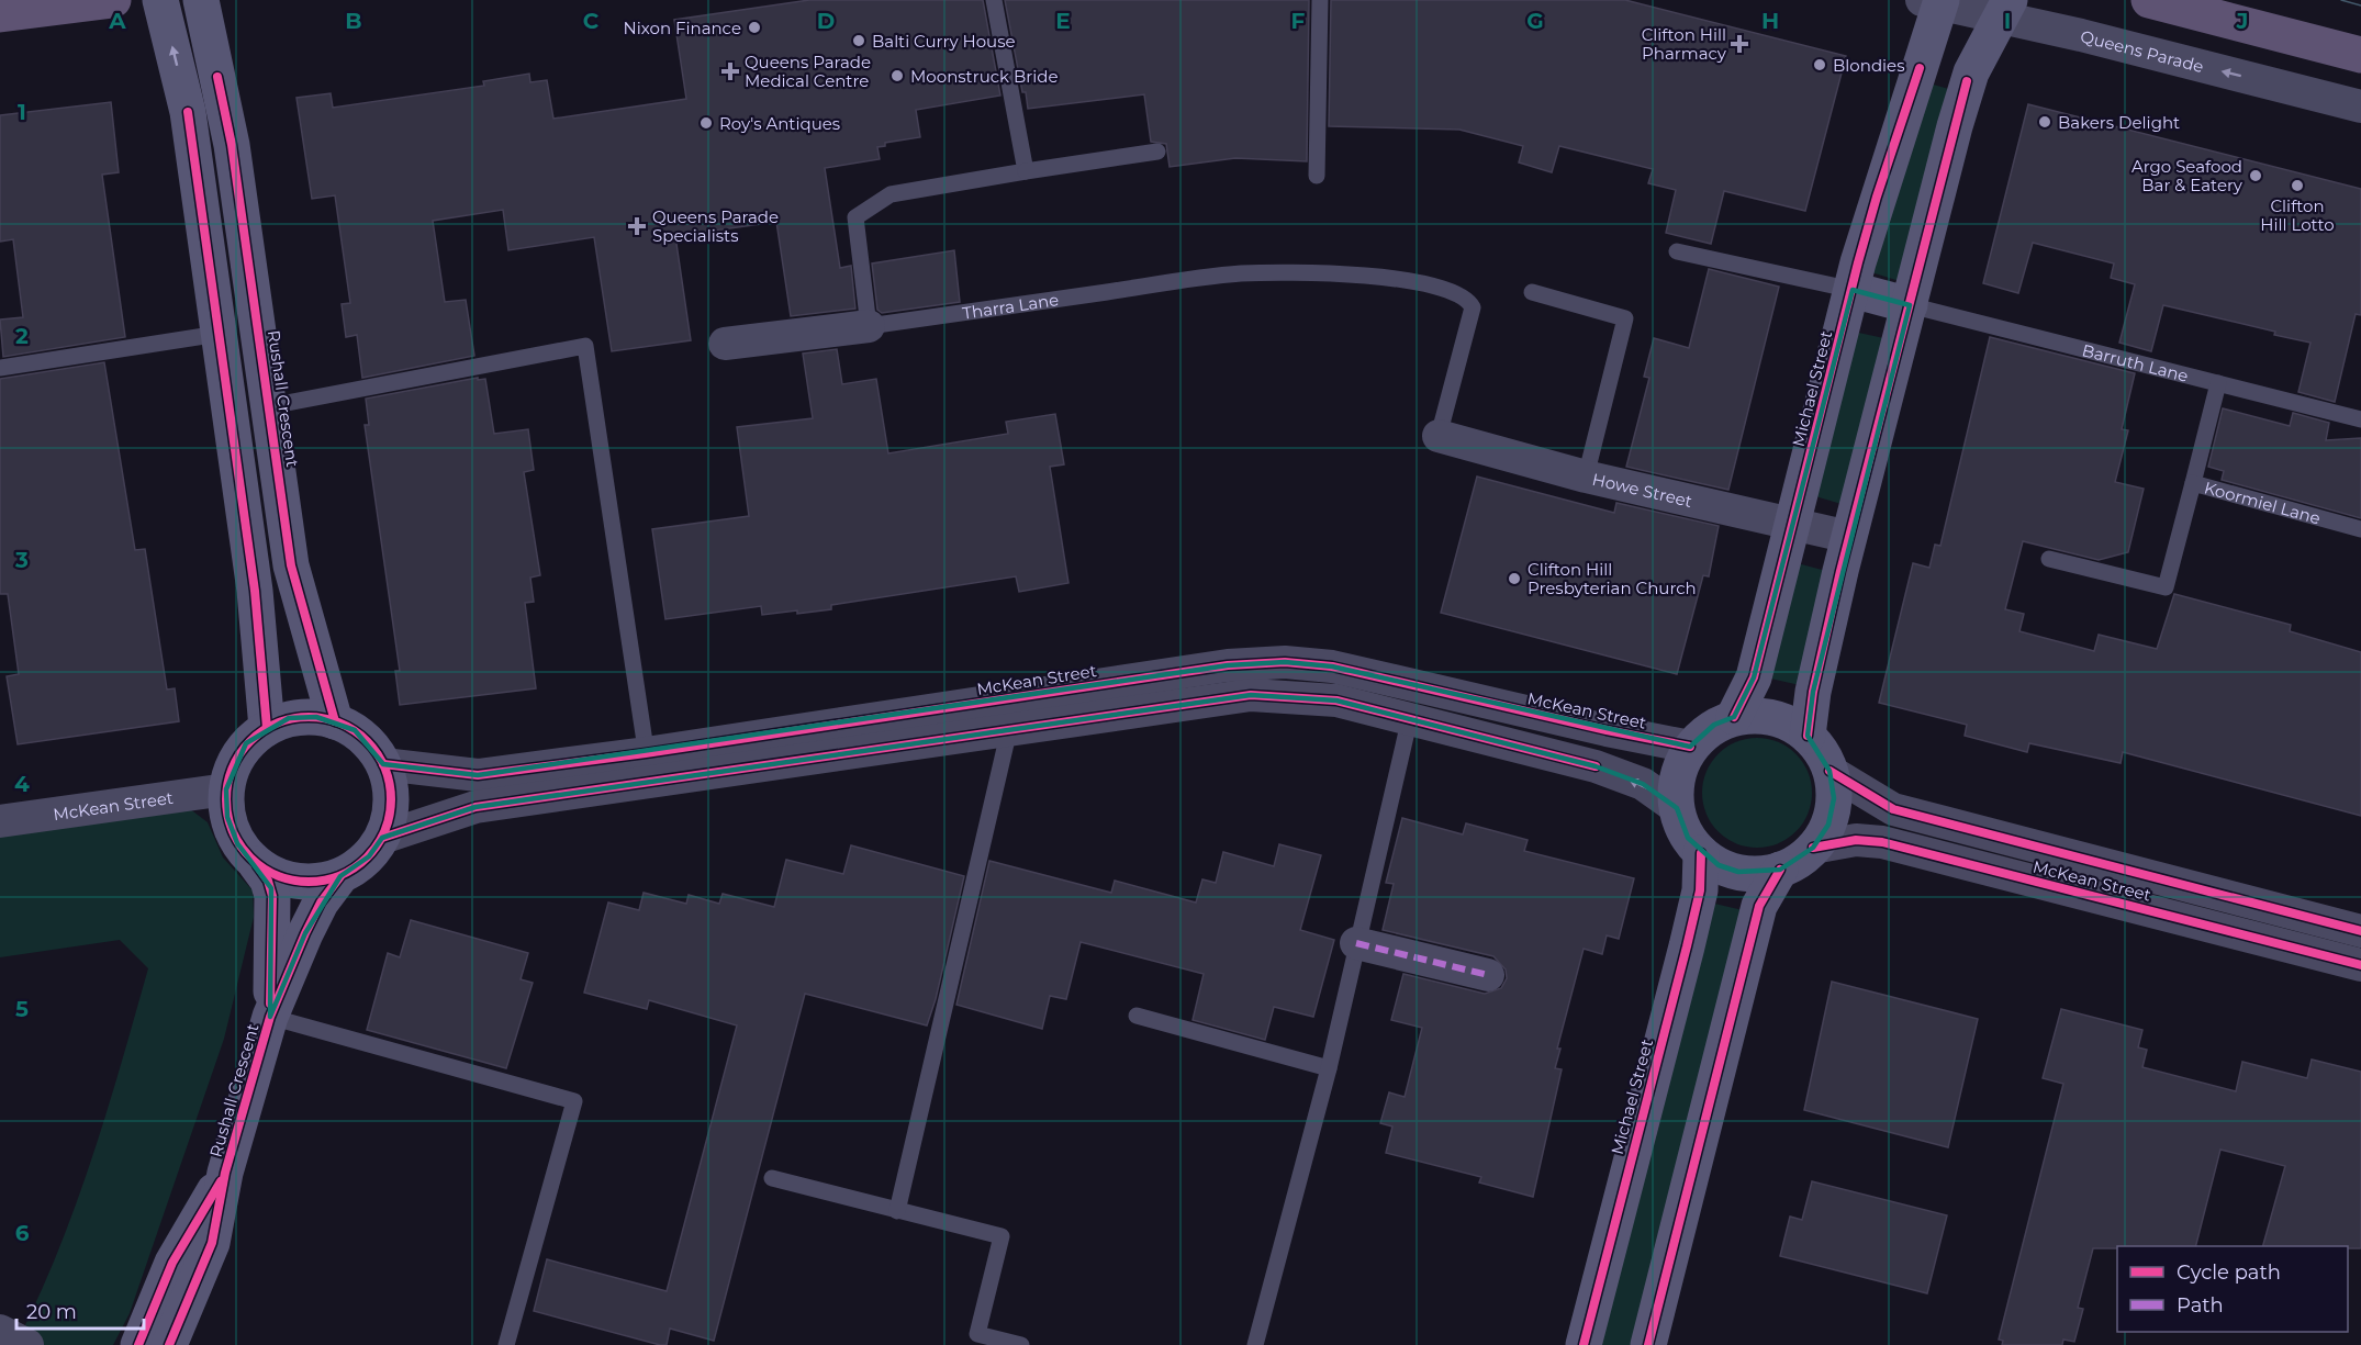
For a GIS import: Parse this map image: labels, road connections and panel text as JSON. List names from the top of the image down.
{
  "streets": {
    "street": [
      "Queens Parade",
      "Michael Street",
      "Rushall Crescent",
      "Howe Street",
      "McKean Street"
    ],
    "lane": ["Tharra Lane", "Barruth Lane", "Koormiel Lane"]
  },
  "crossings": [
    ["Queens Parade", "Michael Street"],
    ["Tharra Lane", "Howe Street"],
    ["Michael Street", "Howe Street"],
    ["Michael Street", "McKean Street"],
    ["Rushall Crescent", "McKean Street"]
  ],
  "one_way": ["Queens Parade"],
  "places": {
    "other": [
      "Nixon Finance",
      "Balti Curry House",
      "Blondies",
      "Moonstruck Bride",
      "Bakers Delight",
      "Roy's Antiques",
      "Argo Seafood Bar & Eatery",
      "Clifton Hill Lotto",
      "Clifton Hill Presbyterian Church"
    ],
    "health": ["Clifton Hill Pharmacy", "Queens Parade Medical Centre", "Queens Parade Specialists"]
  },
  "legend": ["Cycle path", "Path"],
  "scale_bar": "20 m",
  "grid": {
    "columns": [
      "A",
      "B",
      "C",
      "D",
      "E",
      "F",
      "G",
      "H",
      "I",
      "J"
    ],
    "rows": [
      "1",
      "2",
      "3",
      "4",
      "5",
      "6"
    ]
  }
}
